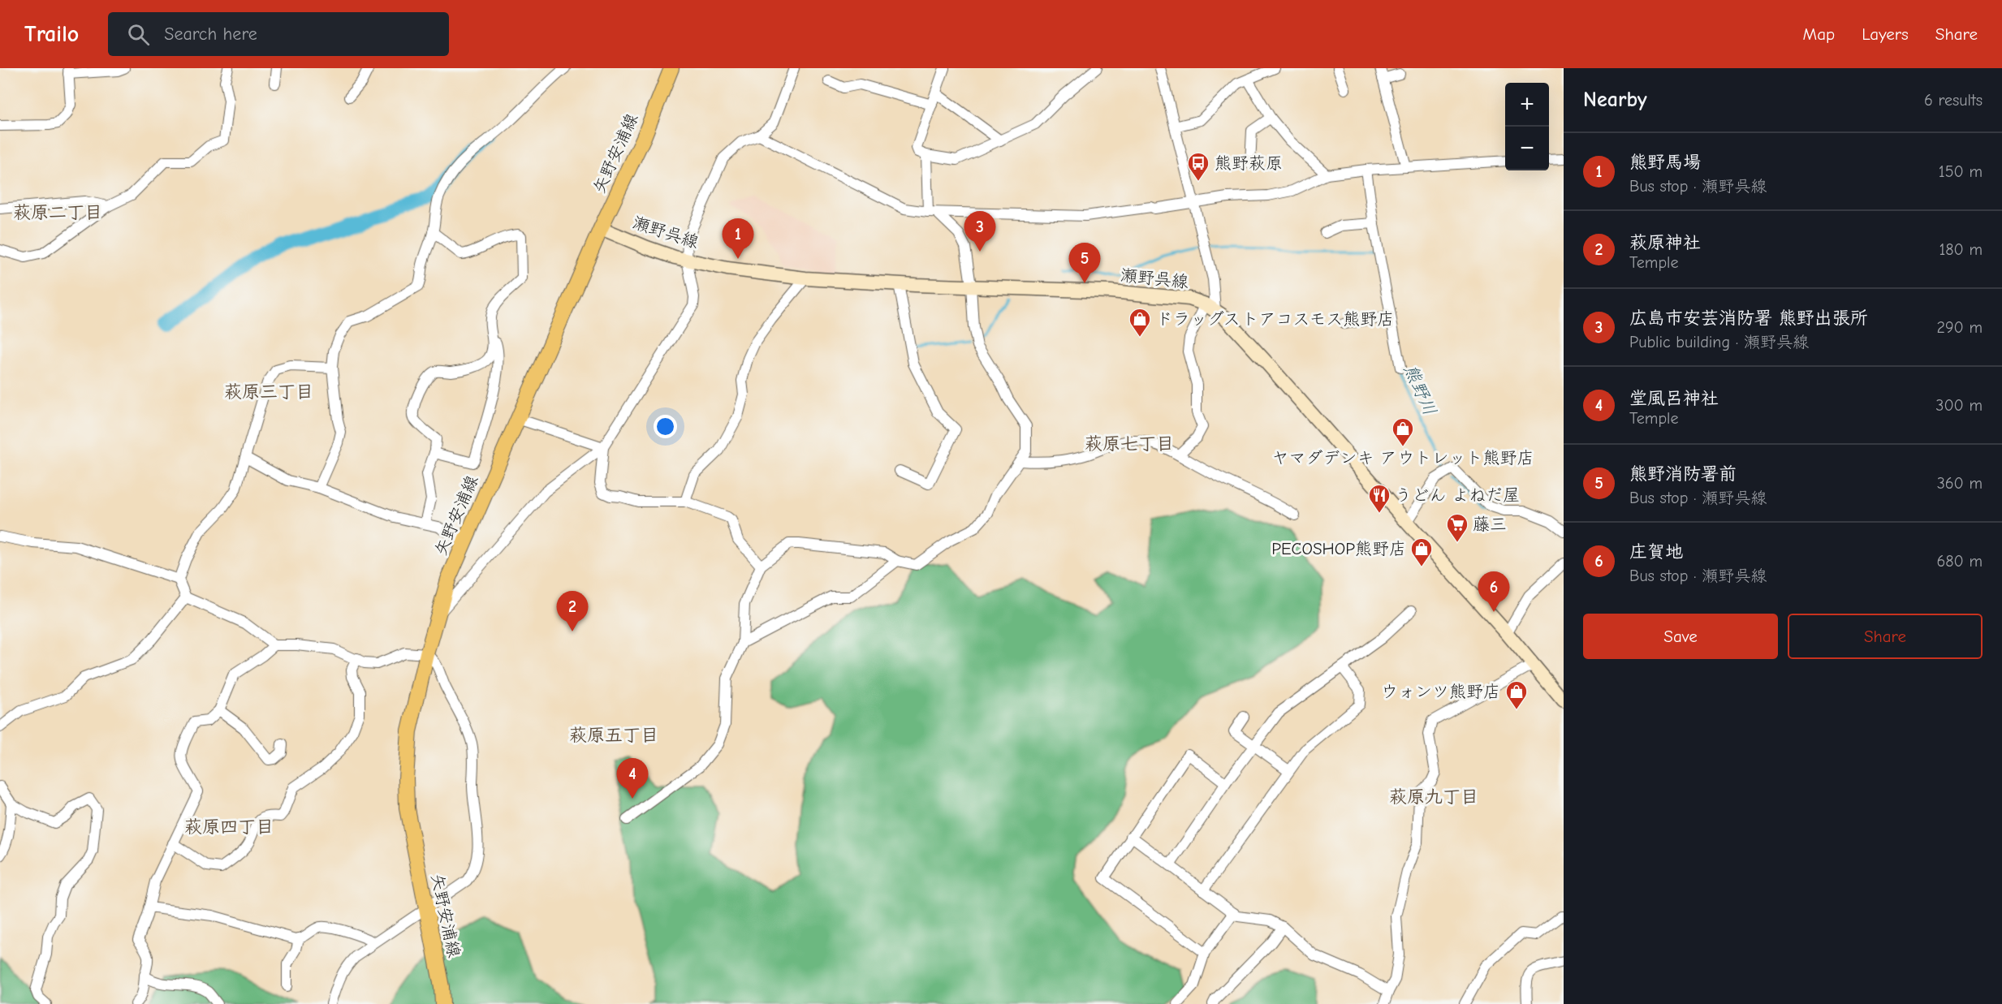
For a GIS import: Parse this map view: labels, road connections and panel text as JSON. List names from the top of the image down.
{
  "streets": {
    "main road": ["矢野安浦線", "瀬野呉線"]
  },
  "crossings": [
    ["矢野安浦線", "瀬野呉線"]
  ],
  "districts": [
    "萩原二丁目",
    "萩原三丁目",
    "萩原七丁目",
    "萩原五丁目",
    "萩原九丁目",
    "萩原四丁目"
  ],
  "water": ["熊野川"],
  "places": {
    "bus stop": ["熊野萩原"],
    "shop": [
      "ドラッグストアコスモス熊野店",
      "ヤマダデンキ アウトレット熊野店",
      "PECOSHOP熊野店",
      "ウォンツ熊野店"
    ],
    "restaurant": ["うどん よねだ屋"],
    "supermarket": ["藤三"]
  },
  "page": {
    "header": "Trailo",
    "search": "Search here",
    "nav": ["Map", "Layers", "Share"],
    "heading": ["Nearby", "6 results"],
    "map_buttons": ["+", "−"],
    "list": [
      {
        "mark": "1",
        "name": "熊野馬場",
        "note": "Bus stop · 瀬野呉線",
        "value": "150 m"
      },
      {
        "mark": "2",
        "name": "萩原神社",
        "note": "Temple",
        "value": "180 m"
      },
      {
        "mark": "3",
        "name": "広島市安芸消防署 熊野出張所",
        "note": "Public building · 瀬野呉線",
        "value": "290 m"
      },
      {
        "mark": "4",
        "name": "堂風呂神社",
        "note": "Temple",
        "value": "300 m"
      },
      {
        "mark": "5",
        "name": "熊野消防署前",
        "note": "Bus stop · 瀬野呉線",
        "value": "360 m"
      },
      {
        "mark": "6",
        "name": "庄賀地",
        "note": "Bus stop · 瀬野呉線",
        "value": "680 m"
      }
    ],
    "pins": [
      "3",
      "1",
      "5",
      "6",
      "2",
      "4"
    ],
    "buttons": ["Save", "Share"]
  }
}
